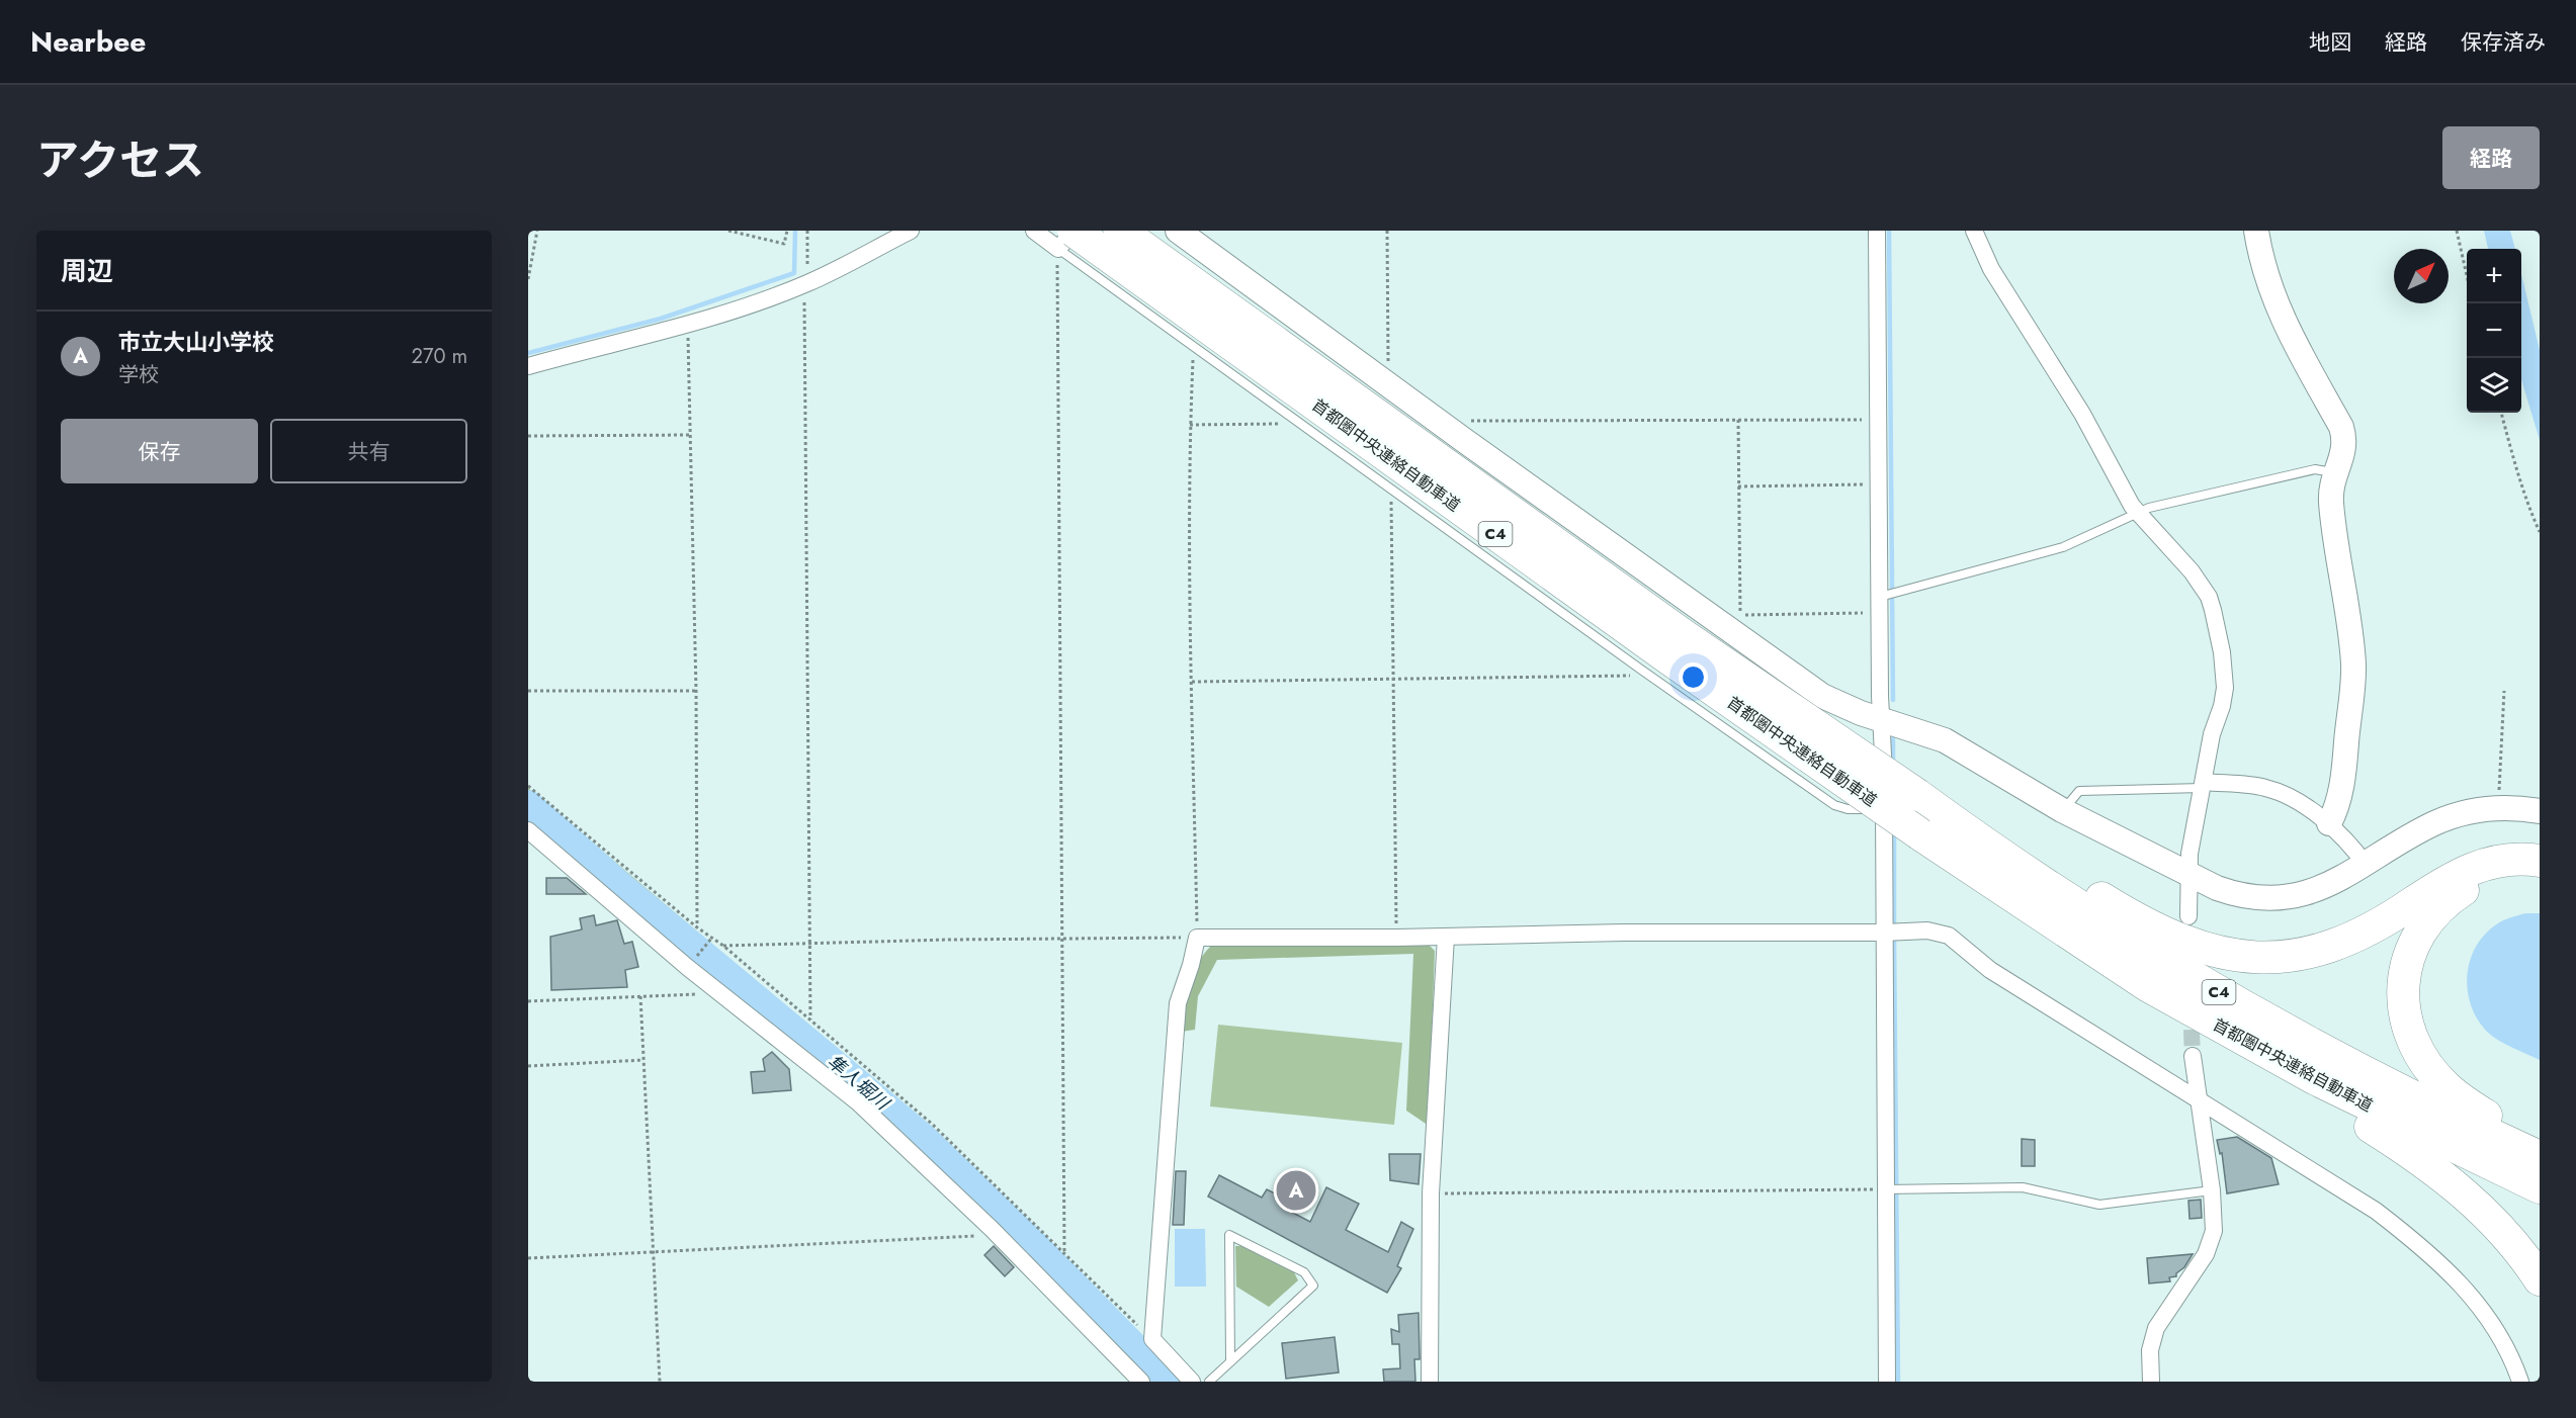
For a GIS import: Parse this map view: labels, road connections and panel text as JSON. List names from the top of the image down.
{
  "streets": {
    "highway": ["首都圏中央連絡自動車道", "C4"]
  },
  "water": ["隼人堀川"],
  "north": "top right",
  "page": {
    "header": "Nearbee",
    "nav": ["地図", "経路", "保存済み"],
    "title": "アクセス",
    "buttons": [
      "経路",
      ["保存", "共有"]
    ],
    "heading": "周辺",
    "map_buttons": ["+", "−"],
    "list": [
      {
        "mark": "A",
        "name": "市立大山小学校",
        "note": "学校",
        "value": "270 m"
      }
    ],
    "pins": "A"
  }
}
